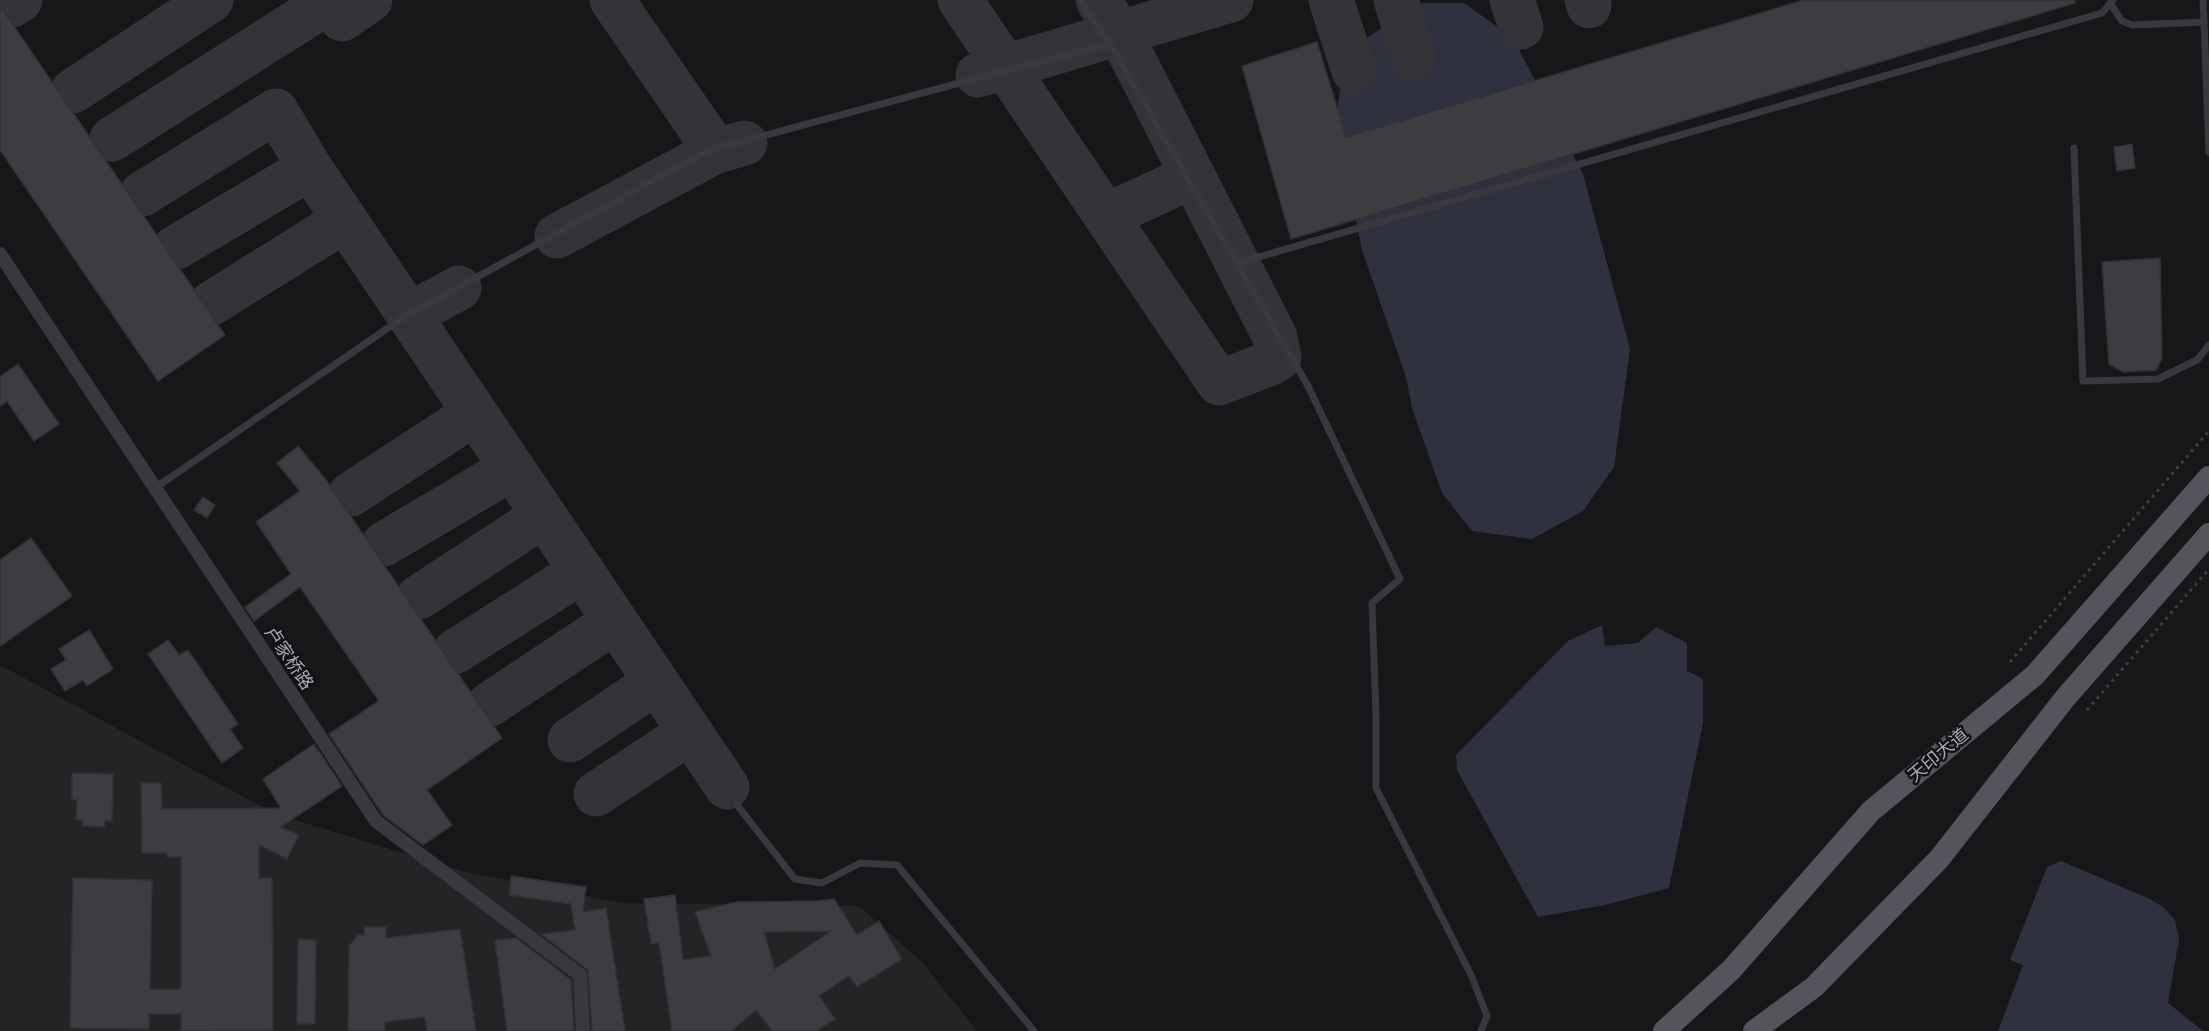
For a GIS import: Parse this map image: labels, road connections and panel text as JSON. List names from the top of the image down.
{
  "streets": {
    "main road": ["天印大道"],
    "street": ["卢家桥路"]
  }
}
